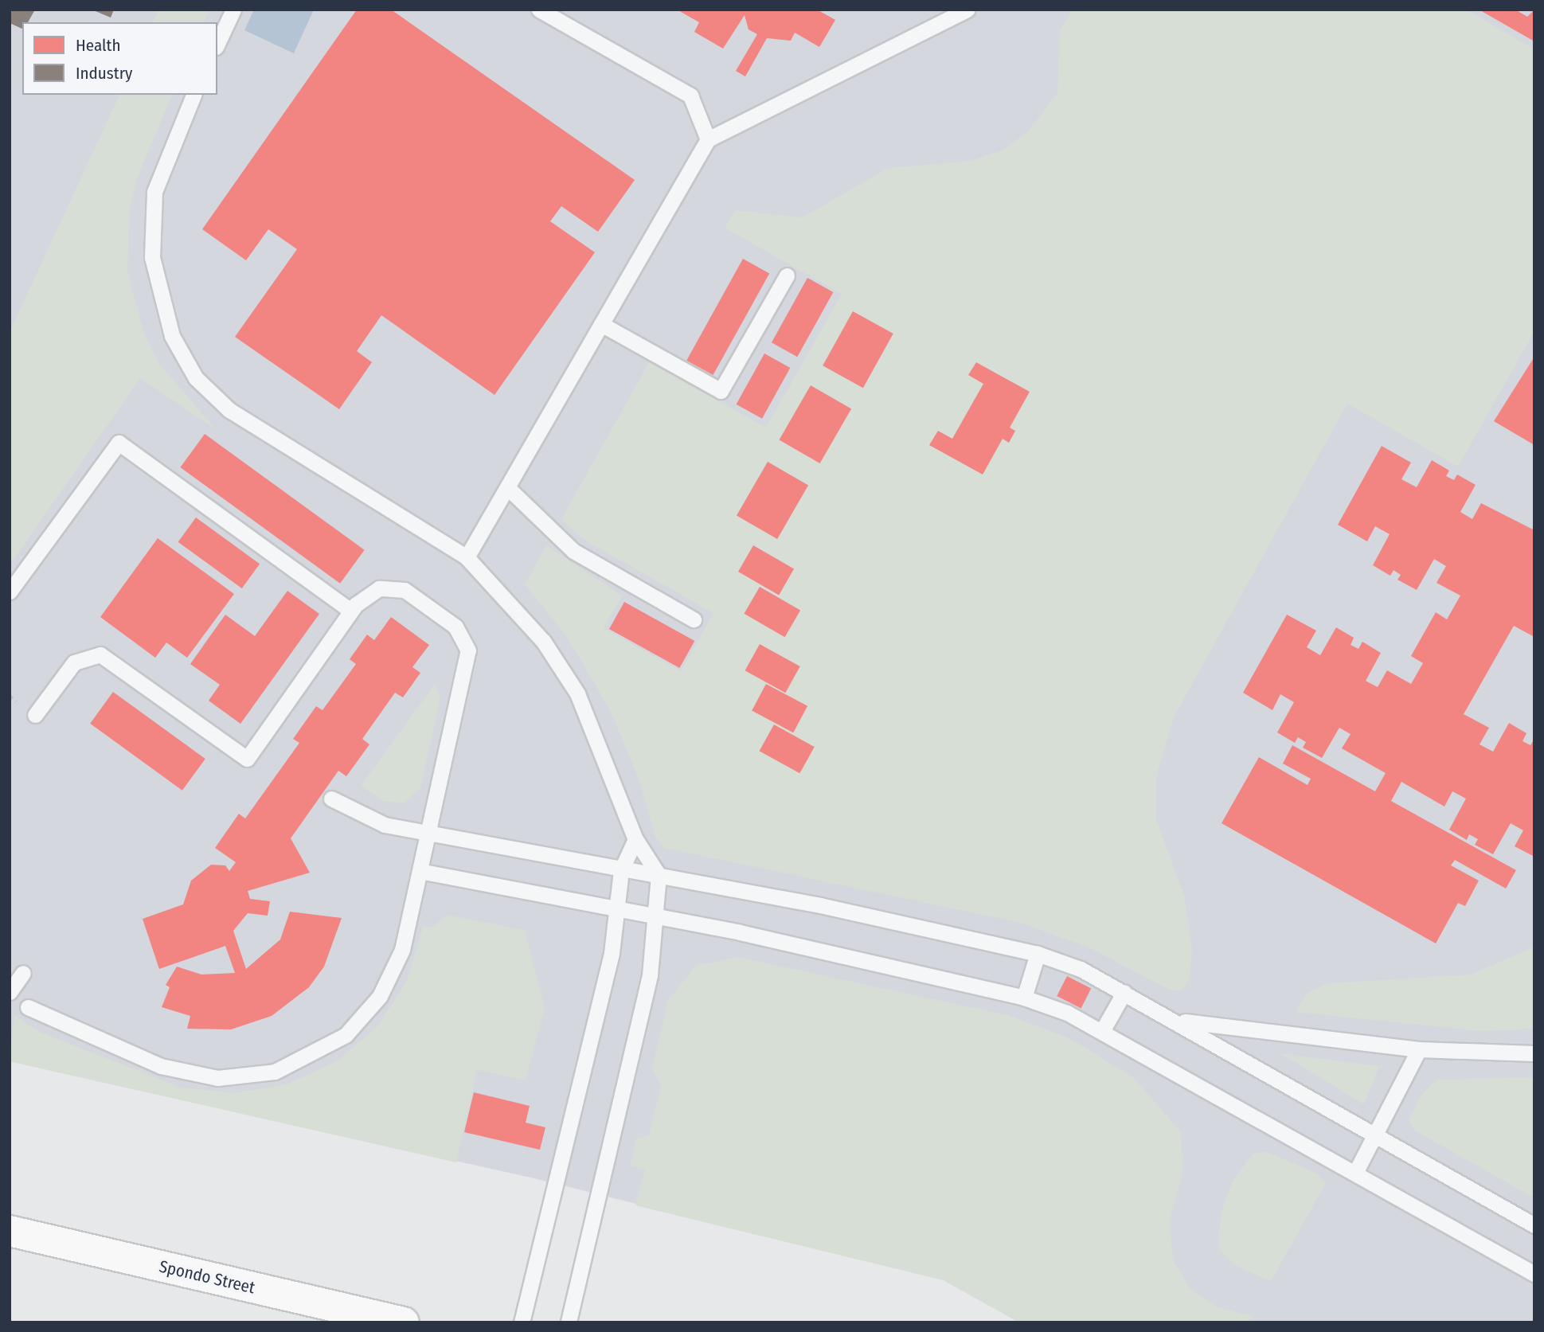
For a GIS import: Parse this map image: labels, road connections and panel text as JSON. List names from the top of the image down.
{
  "streets": {
    "main road": ["Spondo Street"]
  },
  "legend": ["Health", "Industry"]
}
